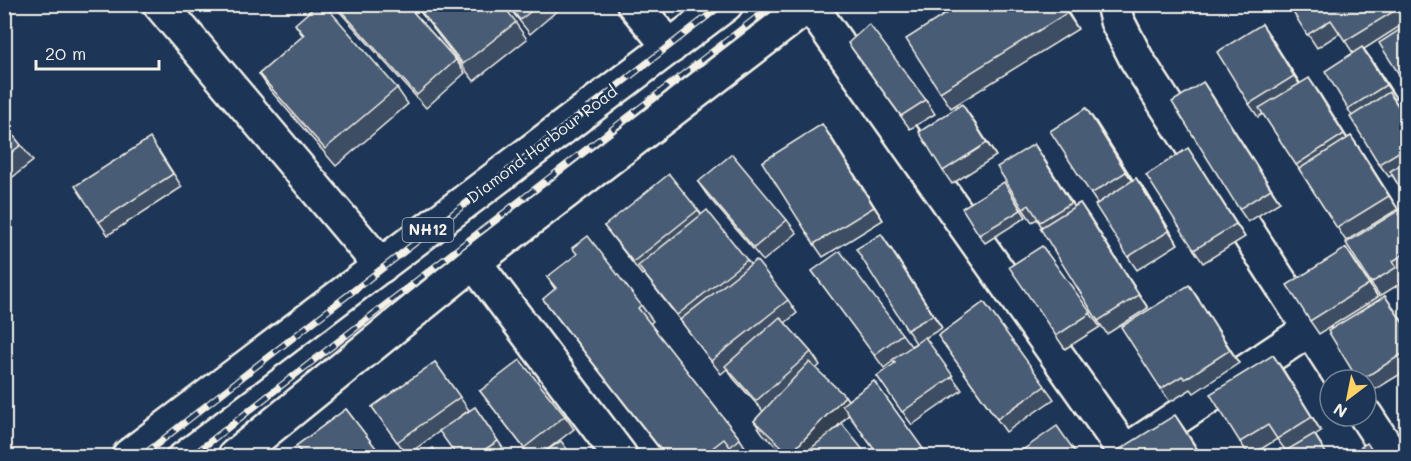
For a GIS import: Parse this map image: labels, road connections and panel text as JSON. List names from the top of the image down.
{
  "streets": {
    "main road": ["Diamond Harbour Road", "NH12"]
  },
  "scale_bar": "20 m",
  "north": "bottom left"
}
